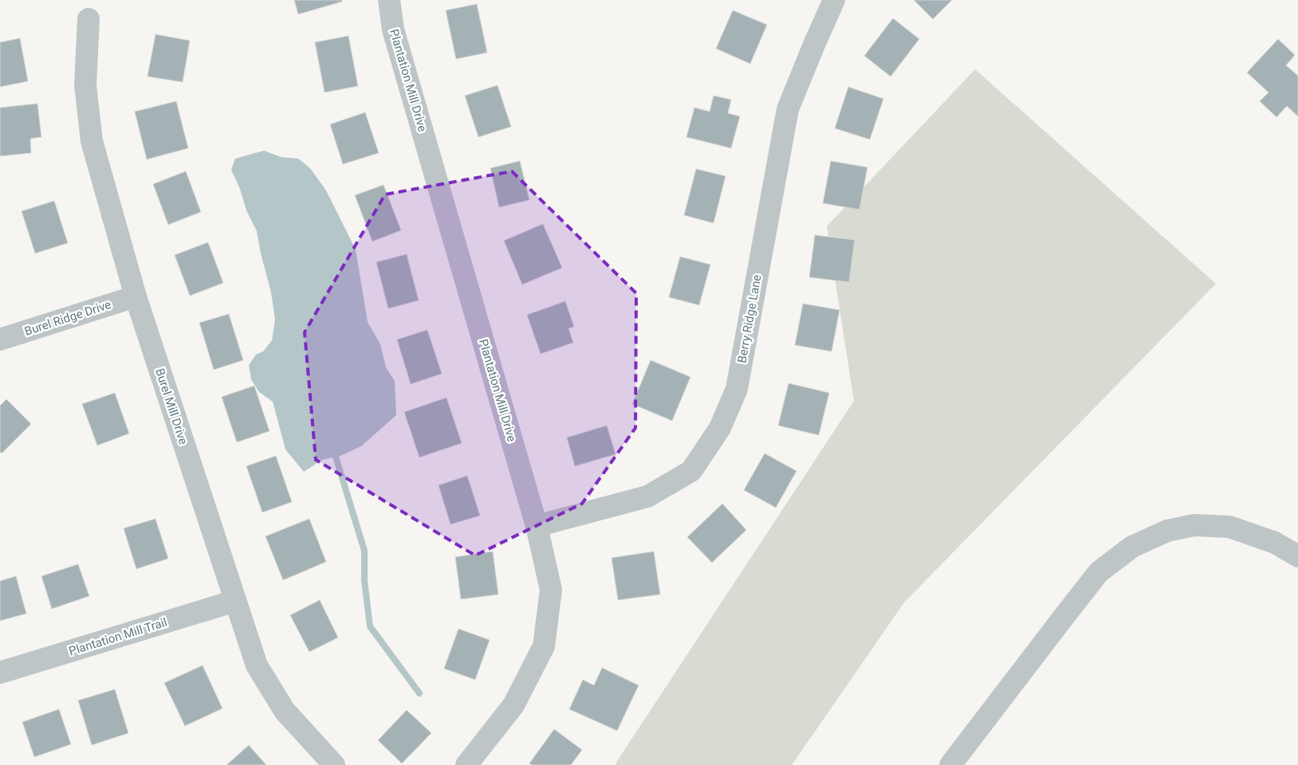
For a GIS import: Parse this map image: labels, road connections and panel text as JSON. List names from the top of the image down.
{
  "streets": {
    "street": [
      "Plantation Mill Drive",
      "Burel Ridge Drive",
      "Berry Ridge Lane",
      "Burel Mill Drive",
      "Plantation Mill Trail"
    ]
  },
  "crossings": [
    ["Plantation Mill Drive", "Berry Ridge Lane"],
    ["Burel Ridge Drive", "Burel Mill Drive"],
    ["Burel Mill Drive", "Plantation Mill Trail"]
  ]
}
